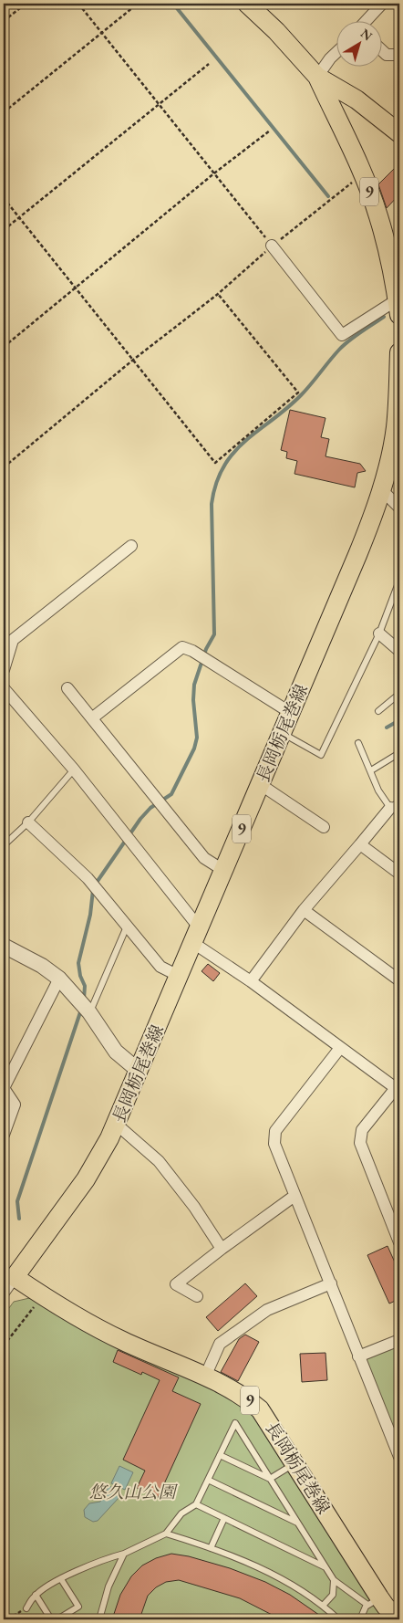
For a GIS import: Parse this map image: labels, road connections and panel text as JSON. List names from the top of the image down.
{
  "streets": {
    "main road": ["9", "長岡栃尾巻線"]
  },
  "parks": ["悠久山公園"],
  "north": "top right"
}
